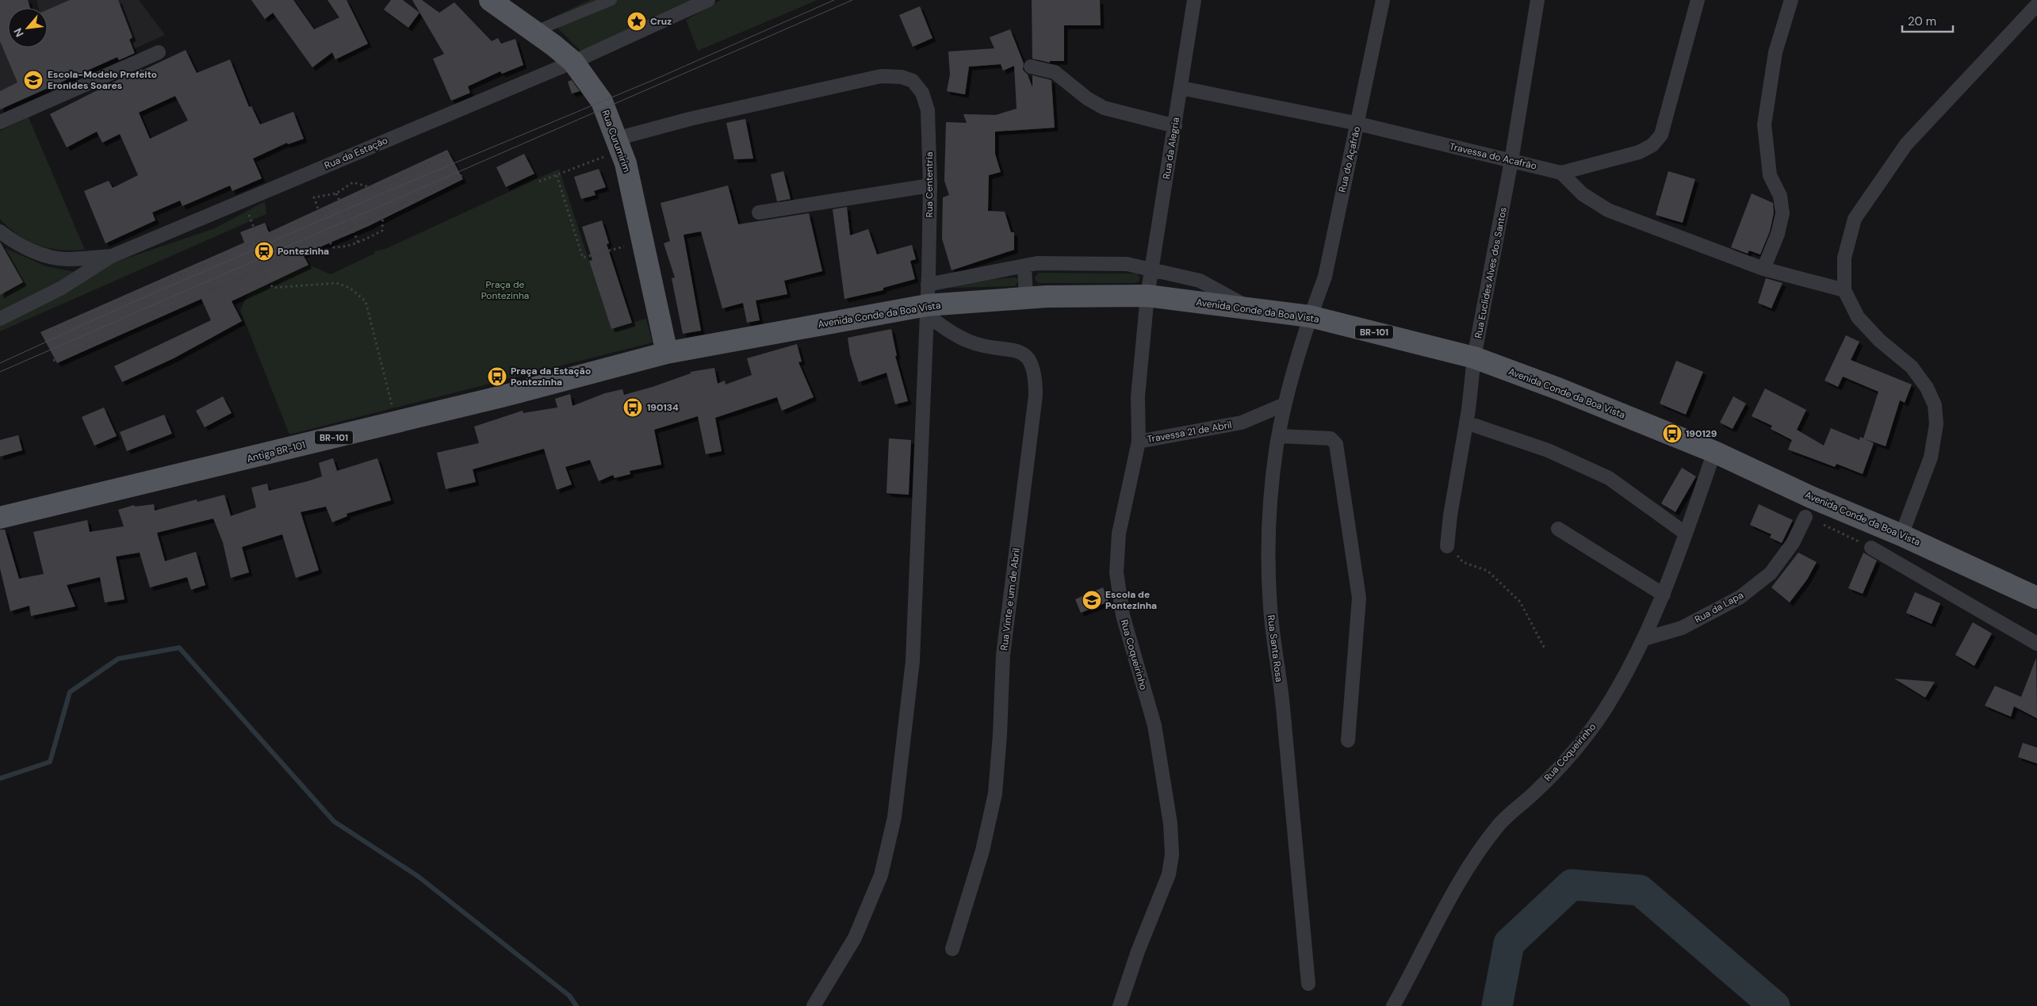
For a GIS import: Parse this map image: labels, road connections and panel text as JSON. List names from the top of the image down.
{
  "streets": {
    "main road": [
      "Rua Curumirim",
      "Avenida Conde da Boa Vista",
      "BR-101",
      "Antiga BR-101"
    ],
    "street": [
      "Rua da Alegria",
      "Rua da Estação",
      "Travessa do Acafrão",
      "Rua do Açafrão",
      "Rua Cententria",
      "Rua Euclides Alves dos Santos",
      "Travessa 21 de Abril",
      "Rua Vinte e um de Abril",
      "Rua da Lapa",
      "Rua Santa Rosa",
      "Rua Coqueirinho"
    ]
  },
  "crossings": [
    ["Rua Curumirim", "Rua da Estação"],
    ["Rua Curumirim", "Rua Cententria"],
    ["Rua Curumirim", "Avenida Conde da Boa Vista"],
    ["Rua Curumirim", "Antiga BR-101"],
    ["Rua da Alegria", "Travessa do Acafrão"],
    ["Rua da Alegria", "Avenida Conde da Boa Vista"],
    ["Rua da Alegria", "Rua Coqueirinho"],
    ["Travessa do Acafrão", "Rua do Açafrão"],
    ["Travessa do Acafrão", "Rua Euclides Alves dos Santos"],
    ["Rua do Açafrão", "Avenida Conde da Boa Vista"],
    ["Rua do Açafrão", "Rua Santa Rosa"],
    ["Rua Cententria", "Avenida Conde da Boa Vista"],
    ["Rua Cententria", "Rua Vinte e um de Abril"],
    ["Rua Euclides Alves dos Santos", "Avenida Conde da Boa Vista"],
    ["Avenida Conde da Boa Vista", "Antiga BR-101"],
    ["Avenida Conde da Boa Vista", "Rua Vinte e um de Abril"],
    ["Avenida Conde da Boa Vista", "Rua Santa Rosa"],
    ["Avenida Conde da Boa Vista", "Rua Coqueirinho"],
    ["Travessa 21 de Abril", "Rua Santa Rosa"],
    ["Travessa 21 de Abril", "Rua Coqueirinho"],
    ["Rua da Lapa", "Rua Coqueirinho"]
  ],
  "parks": ["Praça de Pontezinha"],
  "places": {
    "place": ["Cruz"],
    "school or university": ["Escola-Modelo Prefeito Eronides Soares", "Escola de Pontezinha"],
    "station": ["Pontezinha"],
    "bus stop": ["Praça da Estação Pontezinha", "190134", "190129"]
  },
  "scale_bar": "20 m",
  "north": "bottom left"
}
